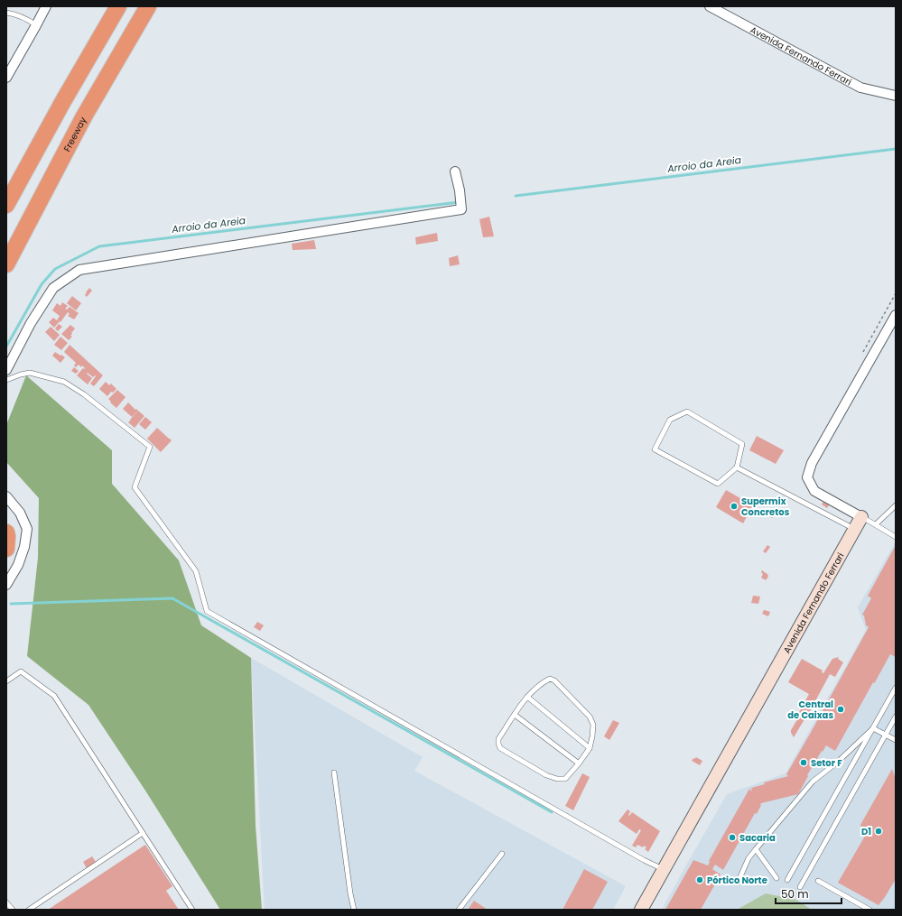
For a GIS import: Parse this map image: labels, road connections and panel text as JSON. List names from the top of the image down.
{
  "streets": {
    "highway": ["Freeway"],
    "street": ["Avenida Fernando Ferrari"]
  },
  "water": ["Arroio da Areia"],
  "places": [
    "Supermix Concretos",
    "Central de Caixas",
    "Setor F",
    "D1",
    "Sacaria",
    "Pórtico Norte"
  ],
  "scale_bar": "50 m"
}
